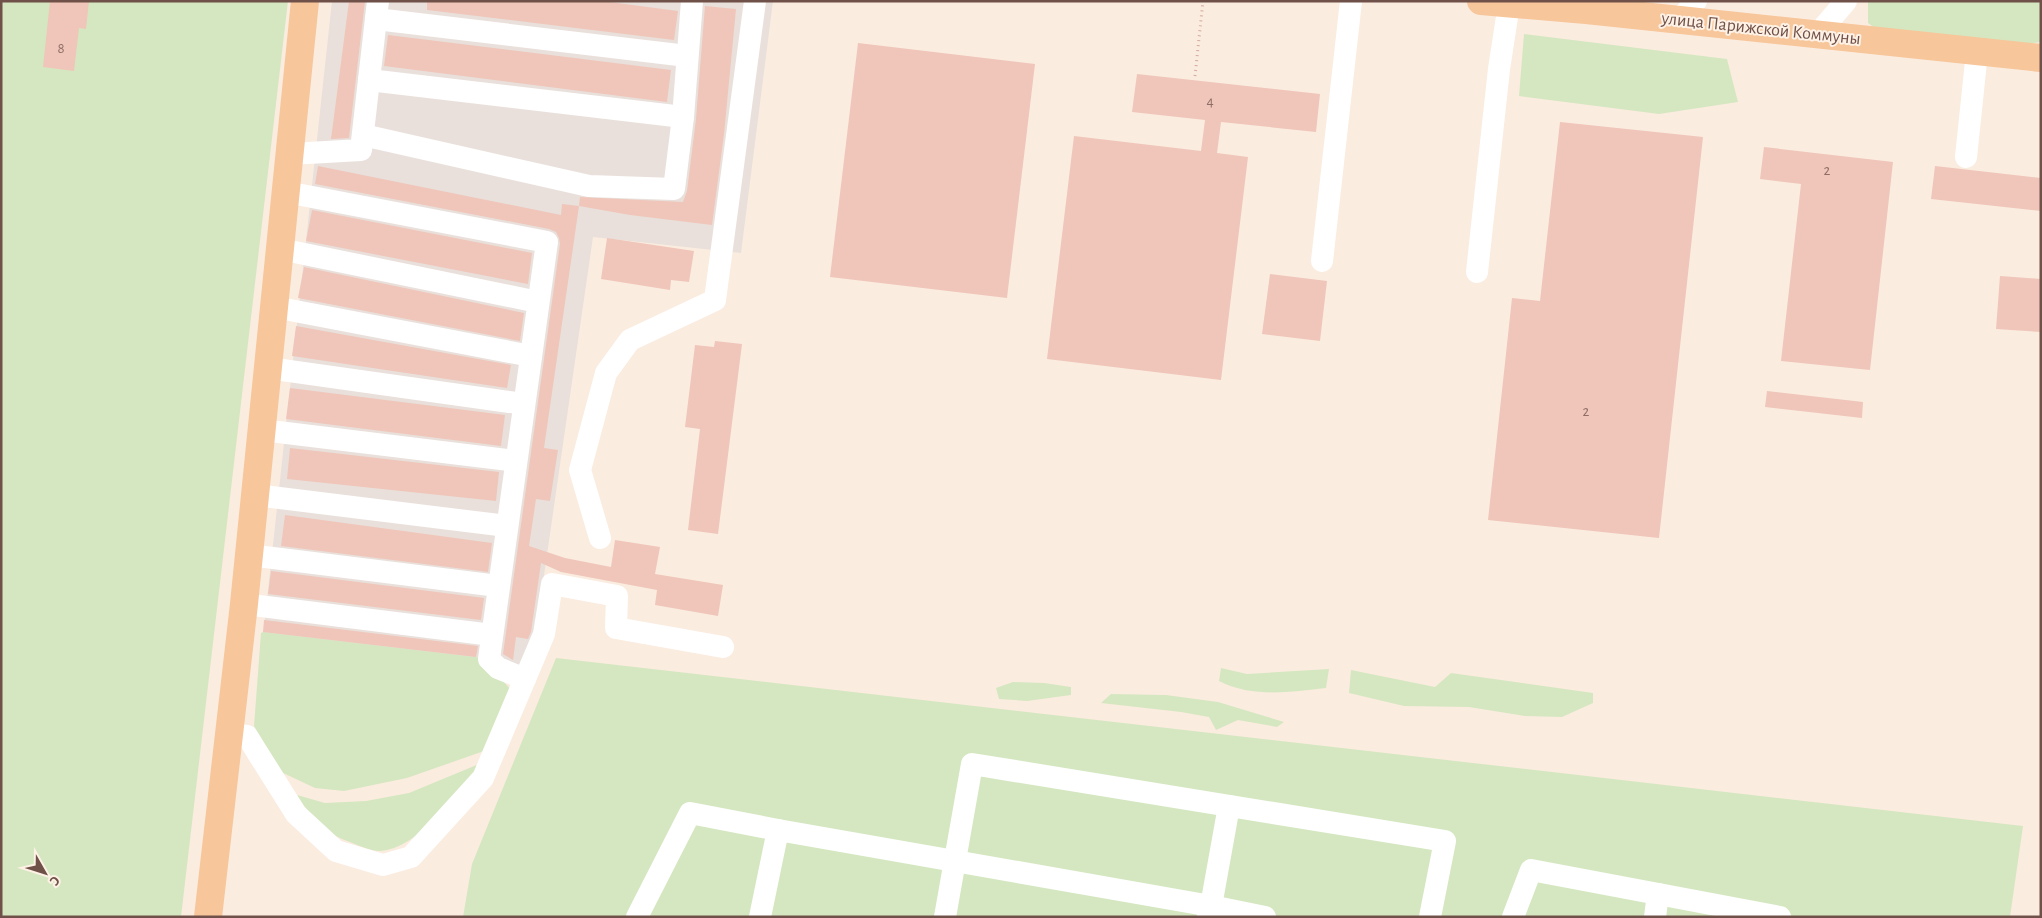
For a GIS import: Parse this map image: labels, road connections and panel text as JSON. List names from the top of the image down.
{
  "streets": {
    "main road": ["улица Парижской Коммуны"]
  },
  "house_numbers": [
    "8",
    "4",
    "2",
    "2"
  ],
  "north": "bottom right"
}
